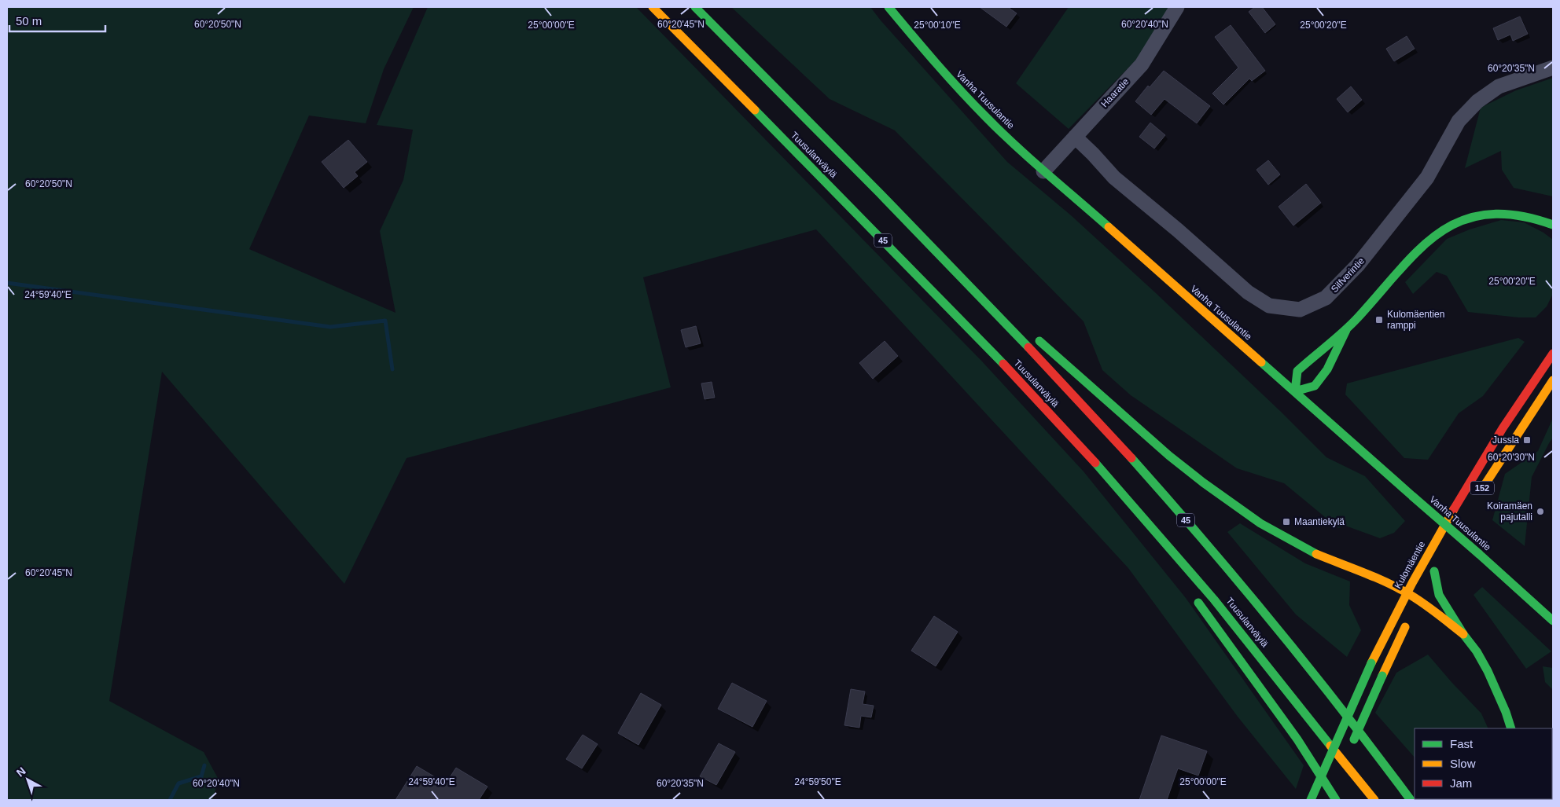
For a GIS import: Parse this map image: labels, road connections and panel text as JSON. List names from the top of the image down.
{
  "streets": {
    "main road": [
      "Vanha Tuusulantie",
      "Tuusulanväylä",
      "45",
      "152",
      "Kulomäentie"
    ],
    "street": ["Haaratie", "Silfverintie"]
  },
  "crossings": [
    ["Haaratie", "Vanha Tuusulantie"],
    ["Haaratie", "Silfverintie"]
  ],
  "places": {
    "transit": ["Kulomäentien ramppi", "Jussla", "Maantiekylä"],
    "other": ["Koiramäen pajutalli"]
  },
  "legend": ["Fast", "Slow", "Jam"],
  "scale_bar": "50 m",
  "north": "top left",
  "coordinates": [
    "60°20'50\"N",
    "60°20'45\"N",
    "60°20'40\"N",
    "25°00'00\"E",
    "25°00'10\"E",
    "25°00'20\"E",
    "60°20'35\"N",
    "24°59'40\"E",
    "60°20'30\"N",
    "24°59'50\"E"
  ]
}
